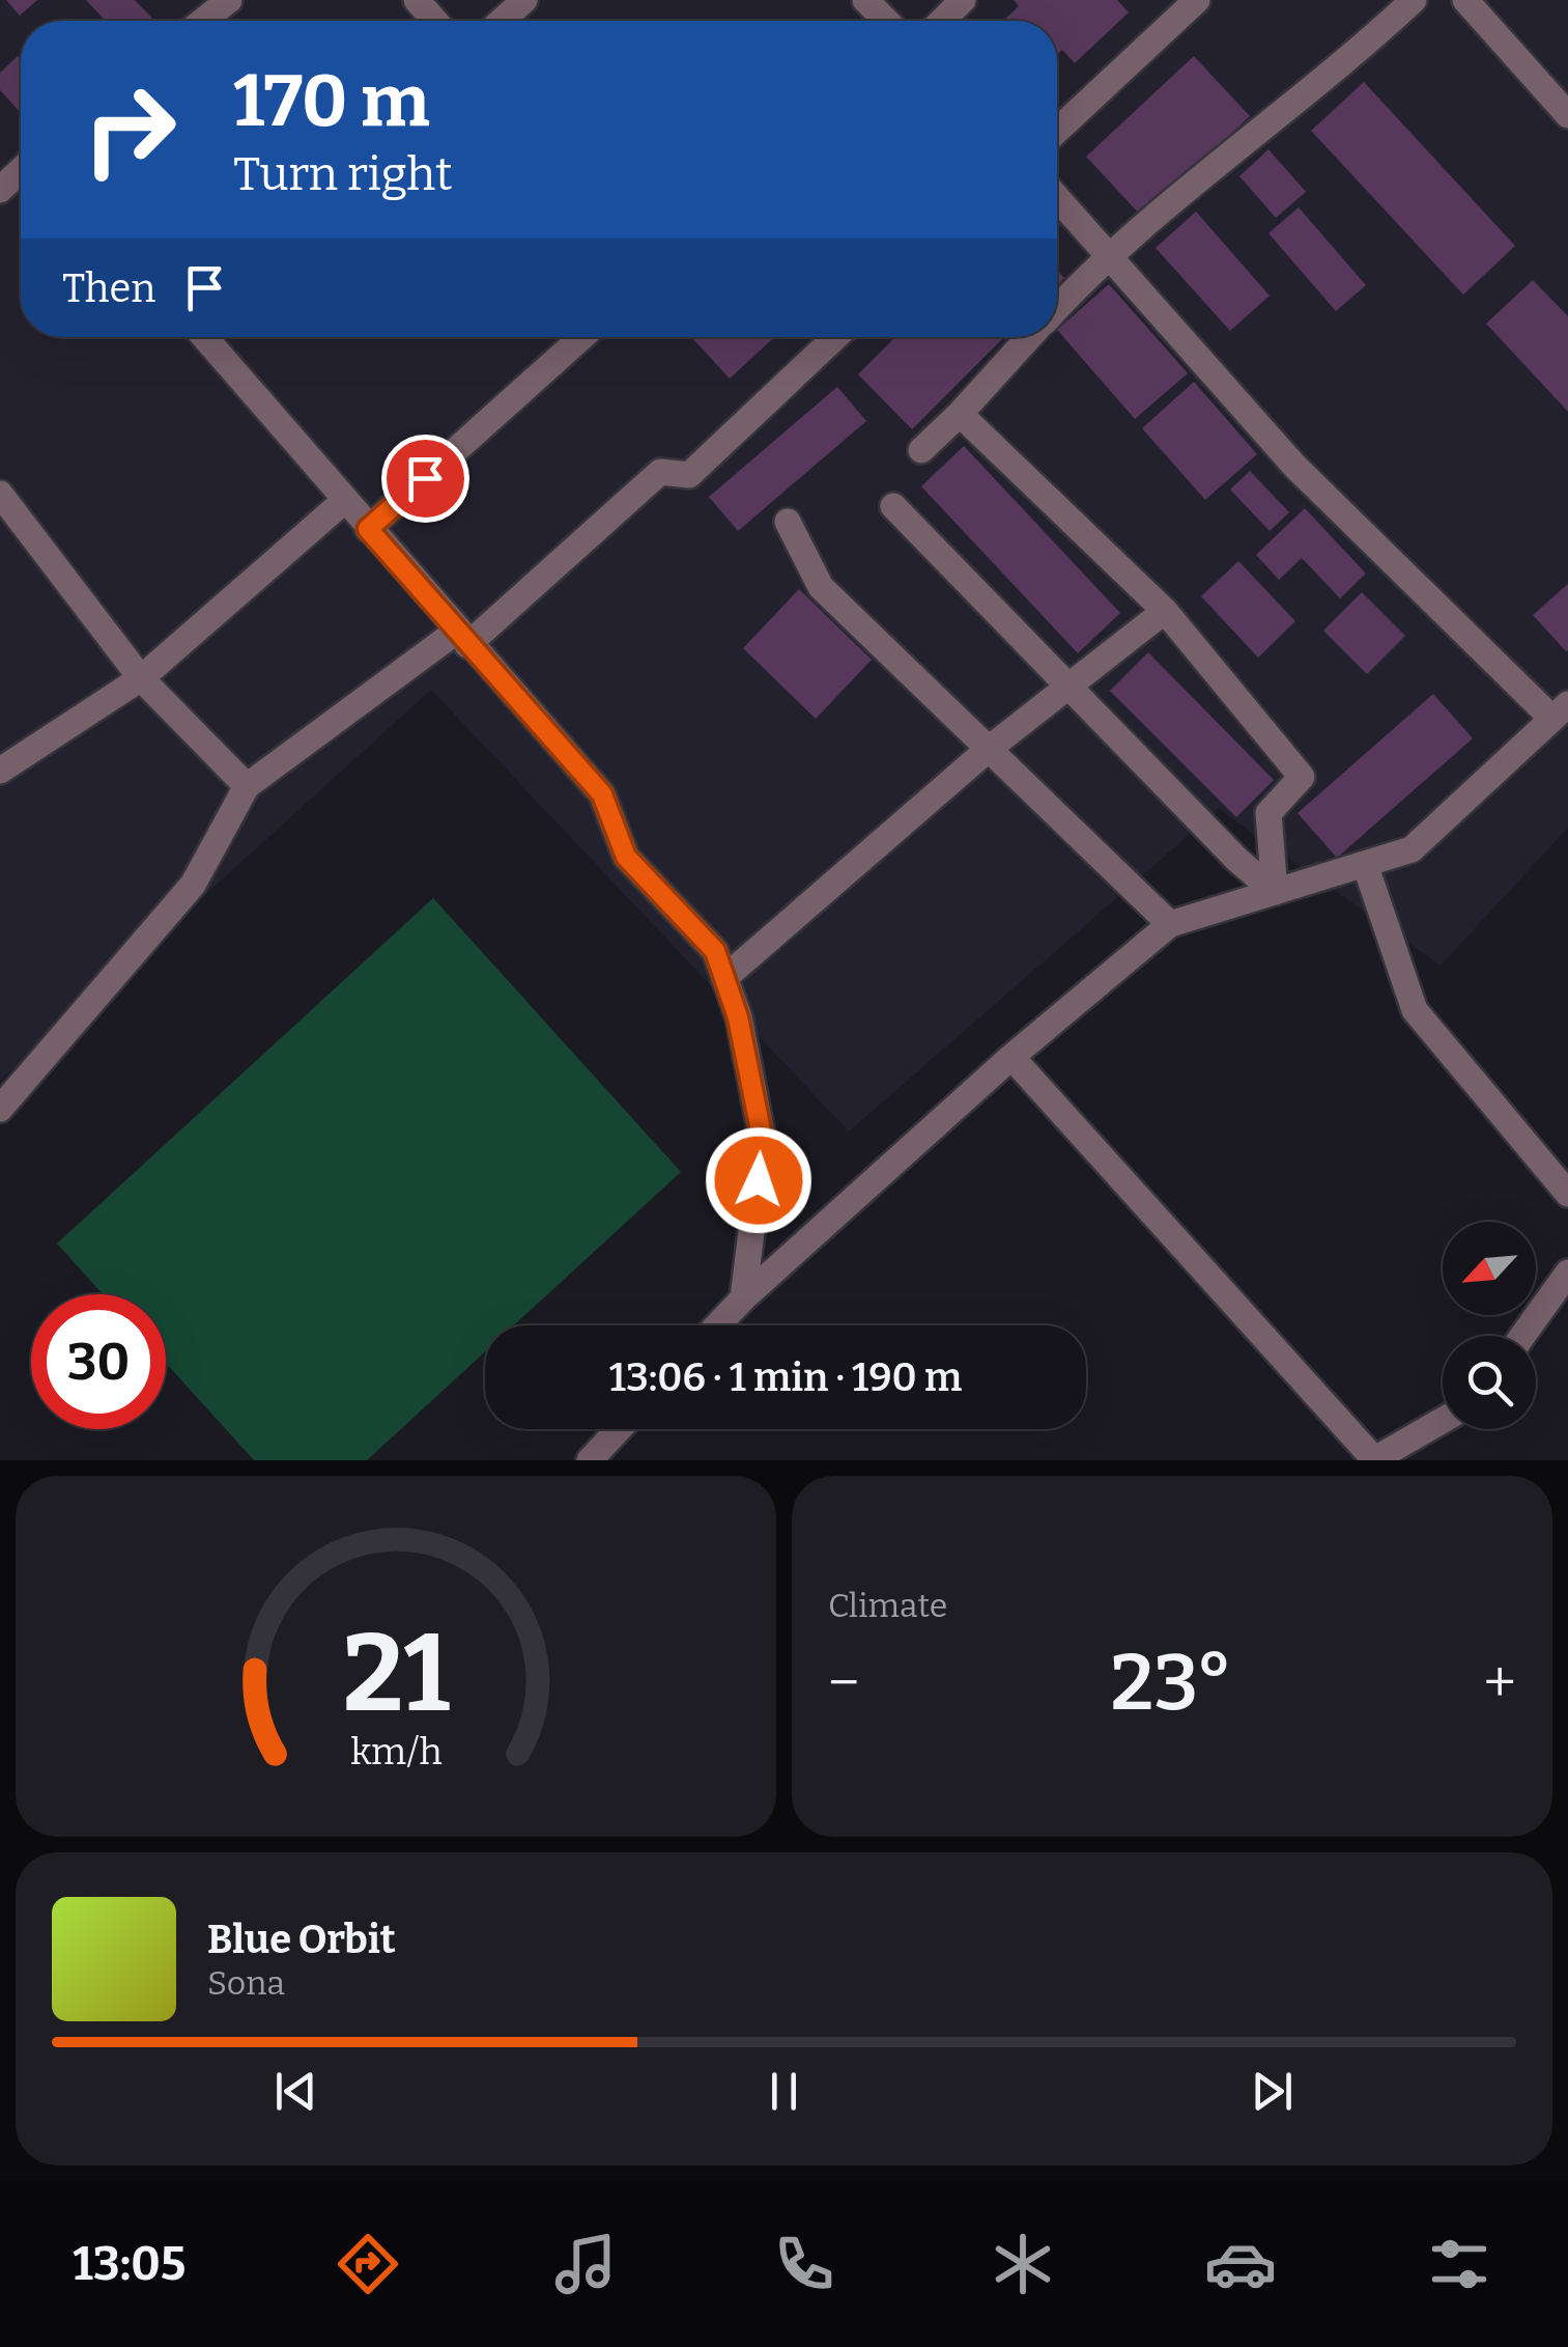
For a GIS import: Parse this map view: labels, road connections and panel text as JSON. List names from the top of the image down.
{
  "north": "bottom left",
  "page": {
    "turn": ["170 m", "Turn right"],
    "then": "Then",
    "limit": "30",
    "trip": "13:06 · 1 min · 190 m",
    "tile": "Climate",
    "heat": ["−", "23°", "+"],
    "song": ["Blue Orbit", "Sona"],
    "tabs": "13:05",
    "gauge": ["21", "km/h"]
  }
}
